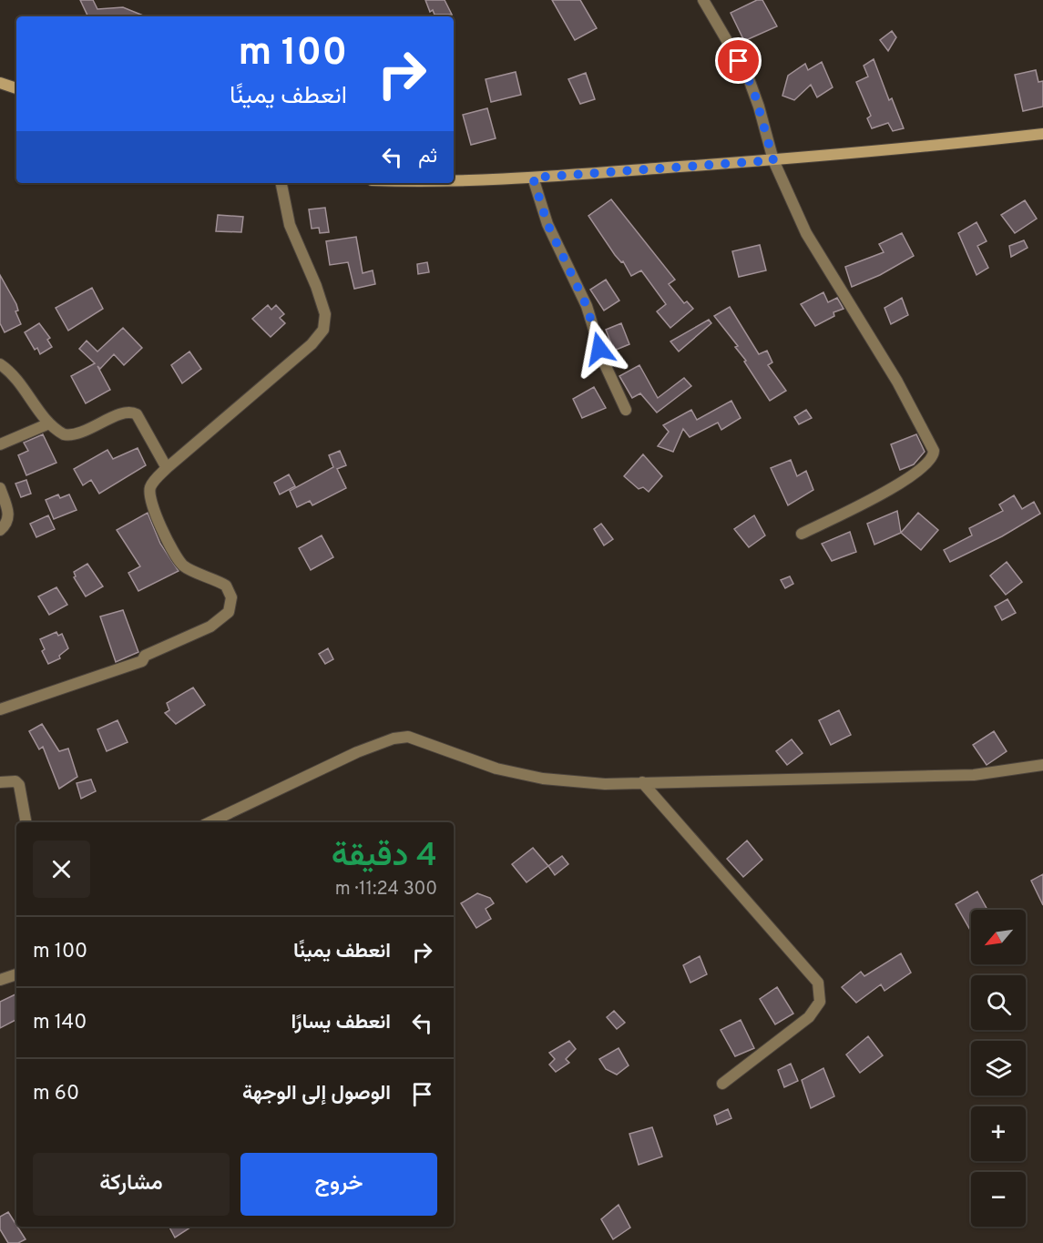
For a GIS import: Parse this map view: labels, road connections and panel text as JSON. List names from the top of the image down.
{
  "north": "bottom left",
  "page": {
    "turn": ["100 m", "انعطف يمينًا"],
    "then": "ثم",
    "heading": ["4 دقيقة", "300 m · 11:24"],
    "map_buttons": ["+", "−"],
    "list": [
      {
        "name": "انعطف يمينًا",
        "value": "100 m"
      },
      {
        "name": "انعطف يسارًا",
        "value": "140 m"
      },
      {
        "name": "الوصول إلى الوجهة",
        "value": "60 m"
      }
    ],
    "buttons": ["خروج", "مشاركة"]
  }
}
